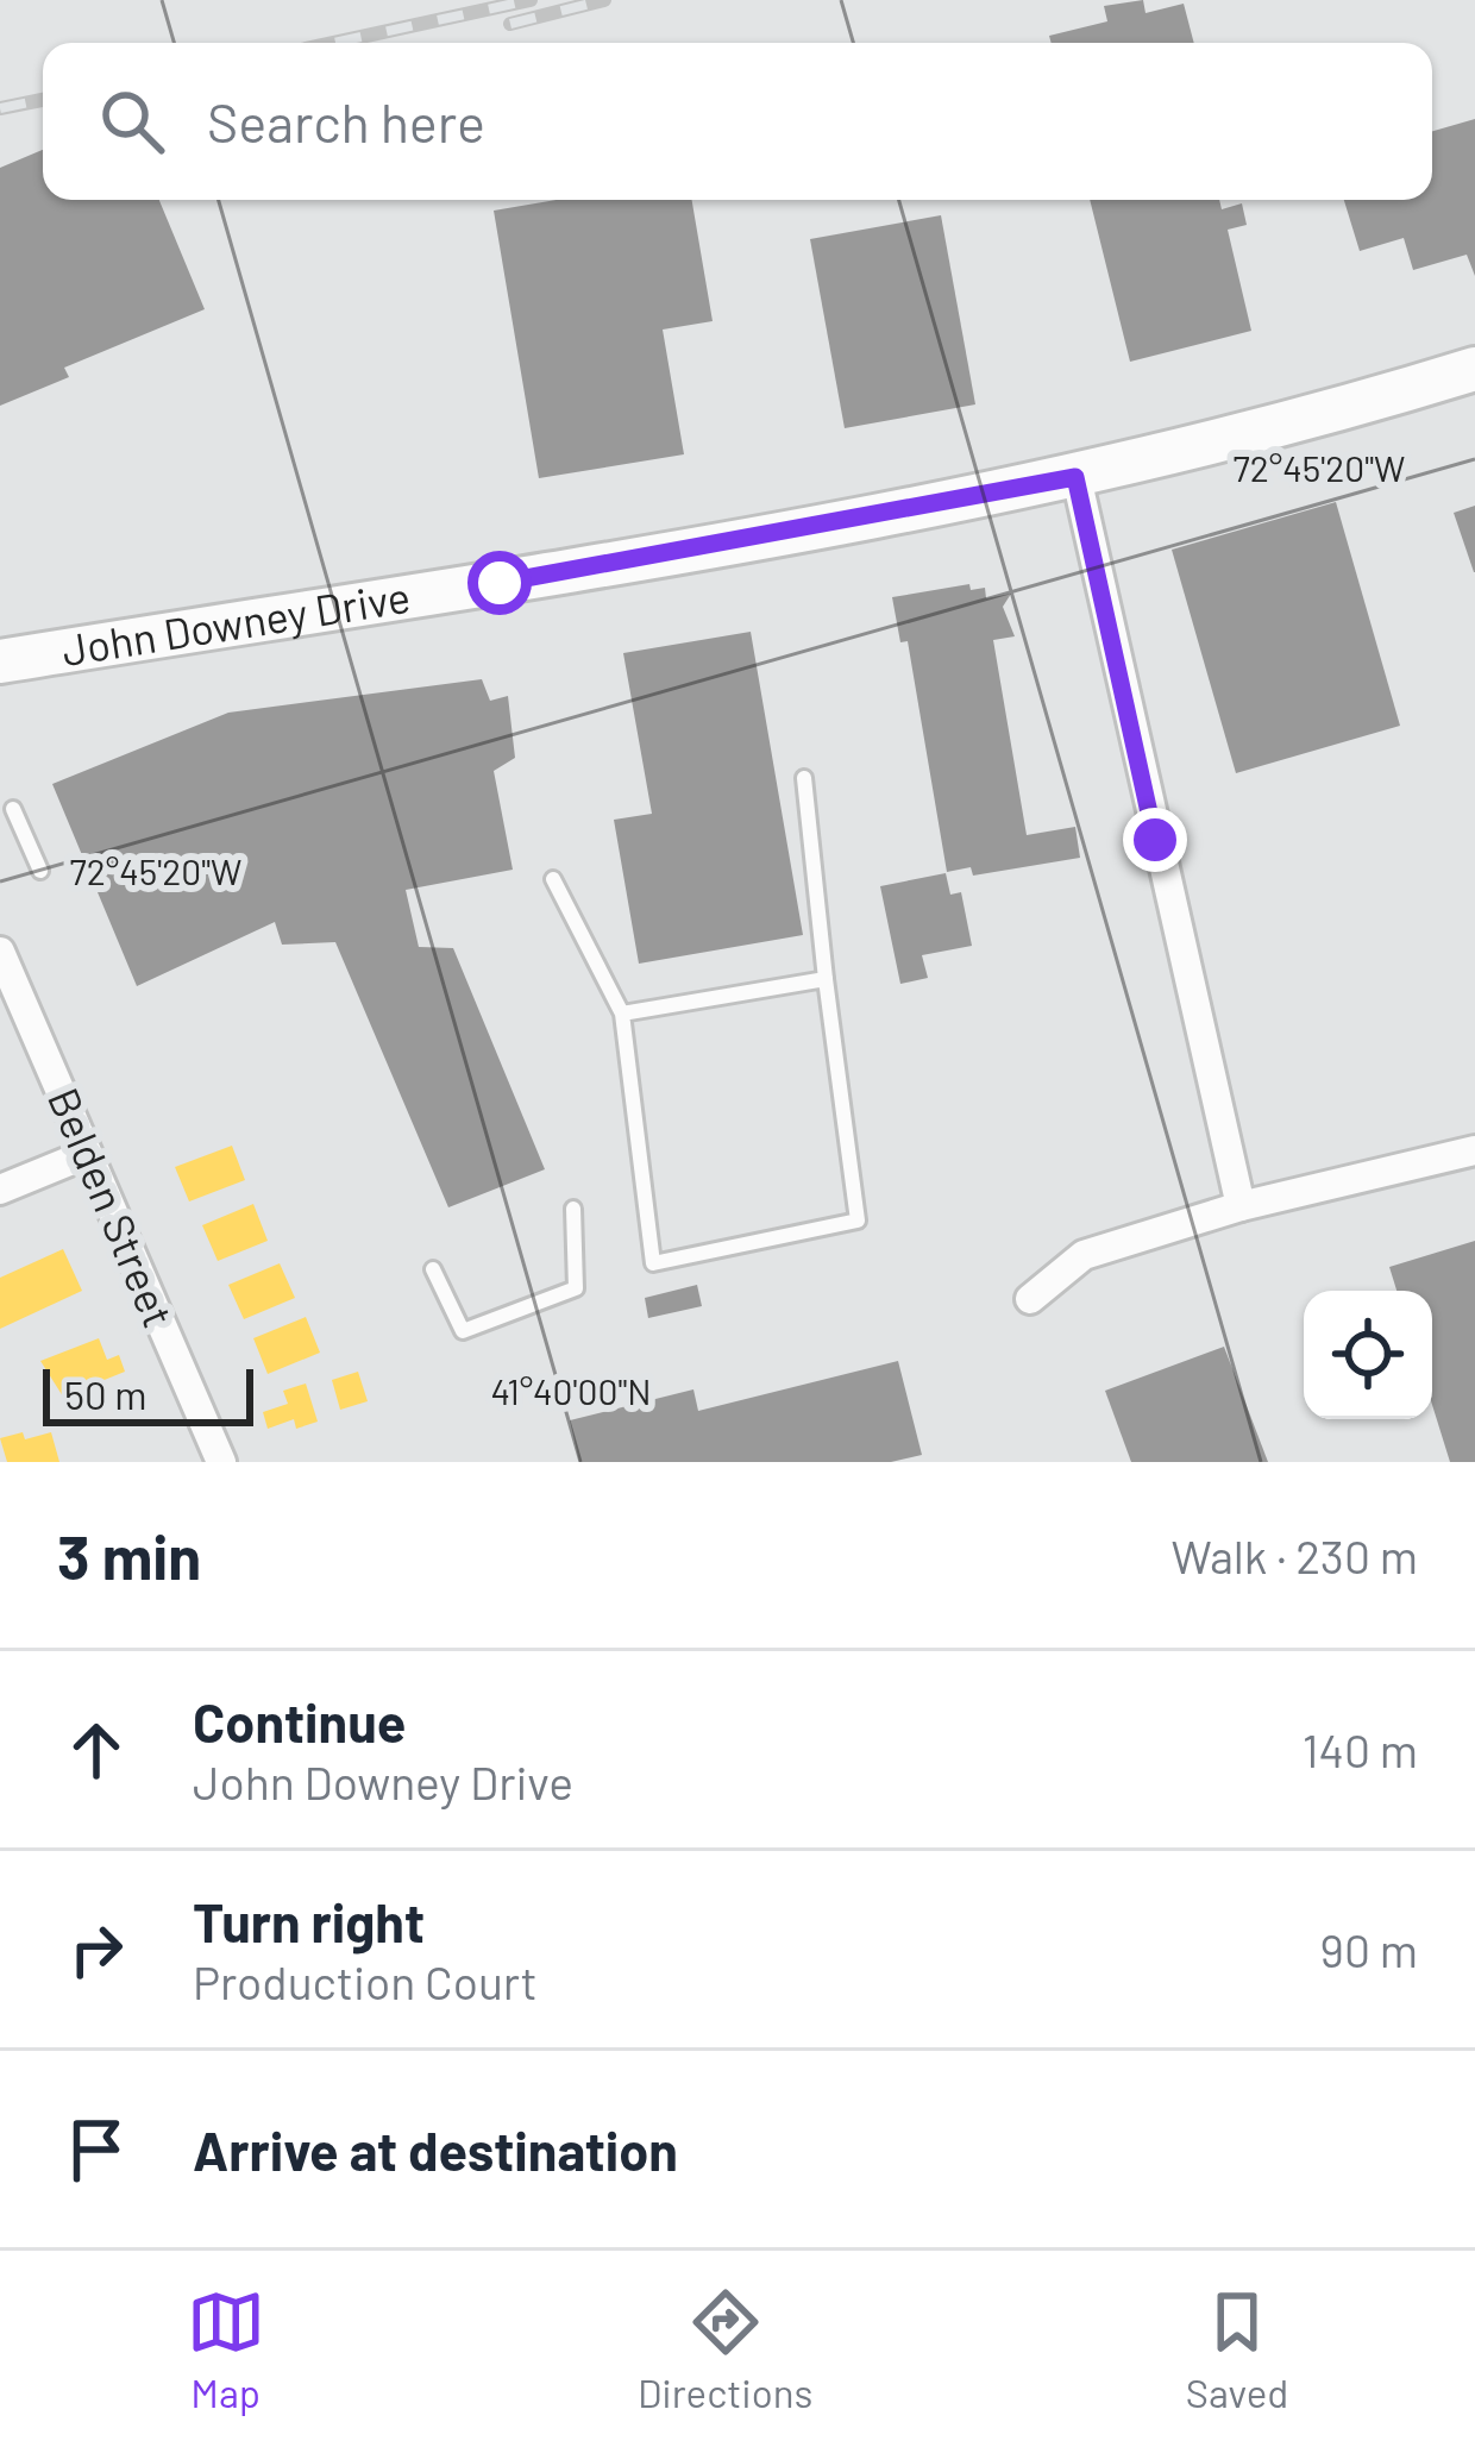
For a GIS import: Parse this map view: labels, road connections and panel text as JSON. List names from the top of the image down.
{
  "streets": {
    "street": ["John Downey Drive", "Belden Street"]
  },
  "scale_bar": "50 m",
  "page": {
    "search": "Search here",
    "scale": "50 m",
    "heading": ["3 min", "Walk · 230 m"],
    "list": [
      ["Continue", "John Downey Drive", "140 m"],
      ["Turn right", "Production Court", "90 m"],
      "Arrive at destination"
    ],
    "nav": ["Map", "Directions", "Saved"]
  },
  "coordinates": ["72°45'20\"W", "41°40'00\"N"]
}
